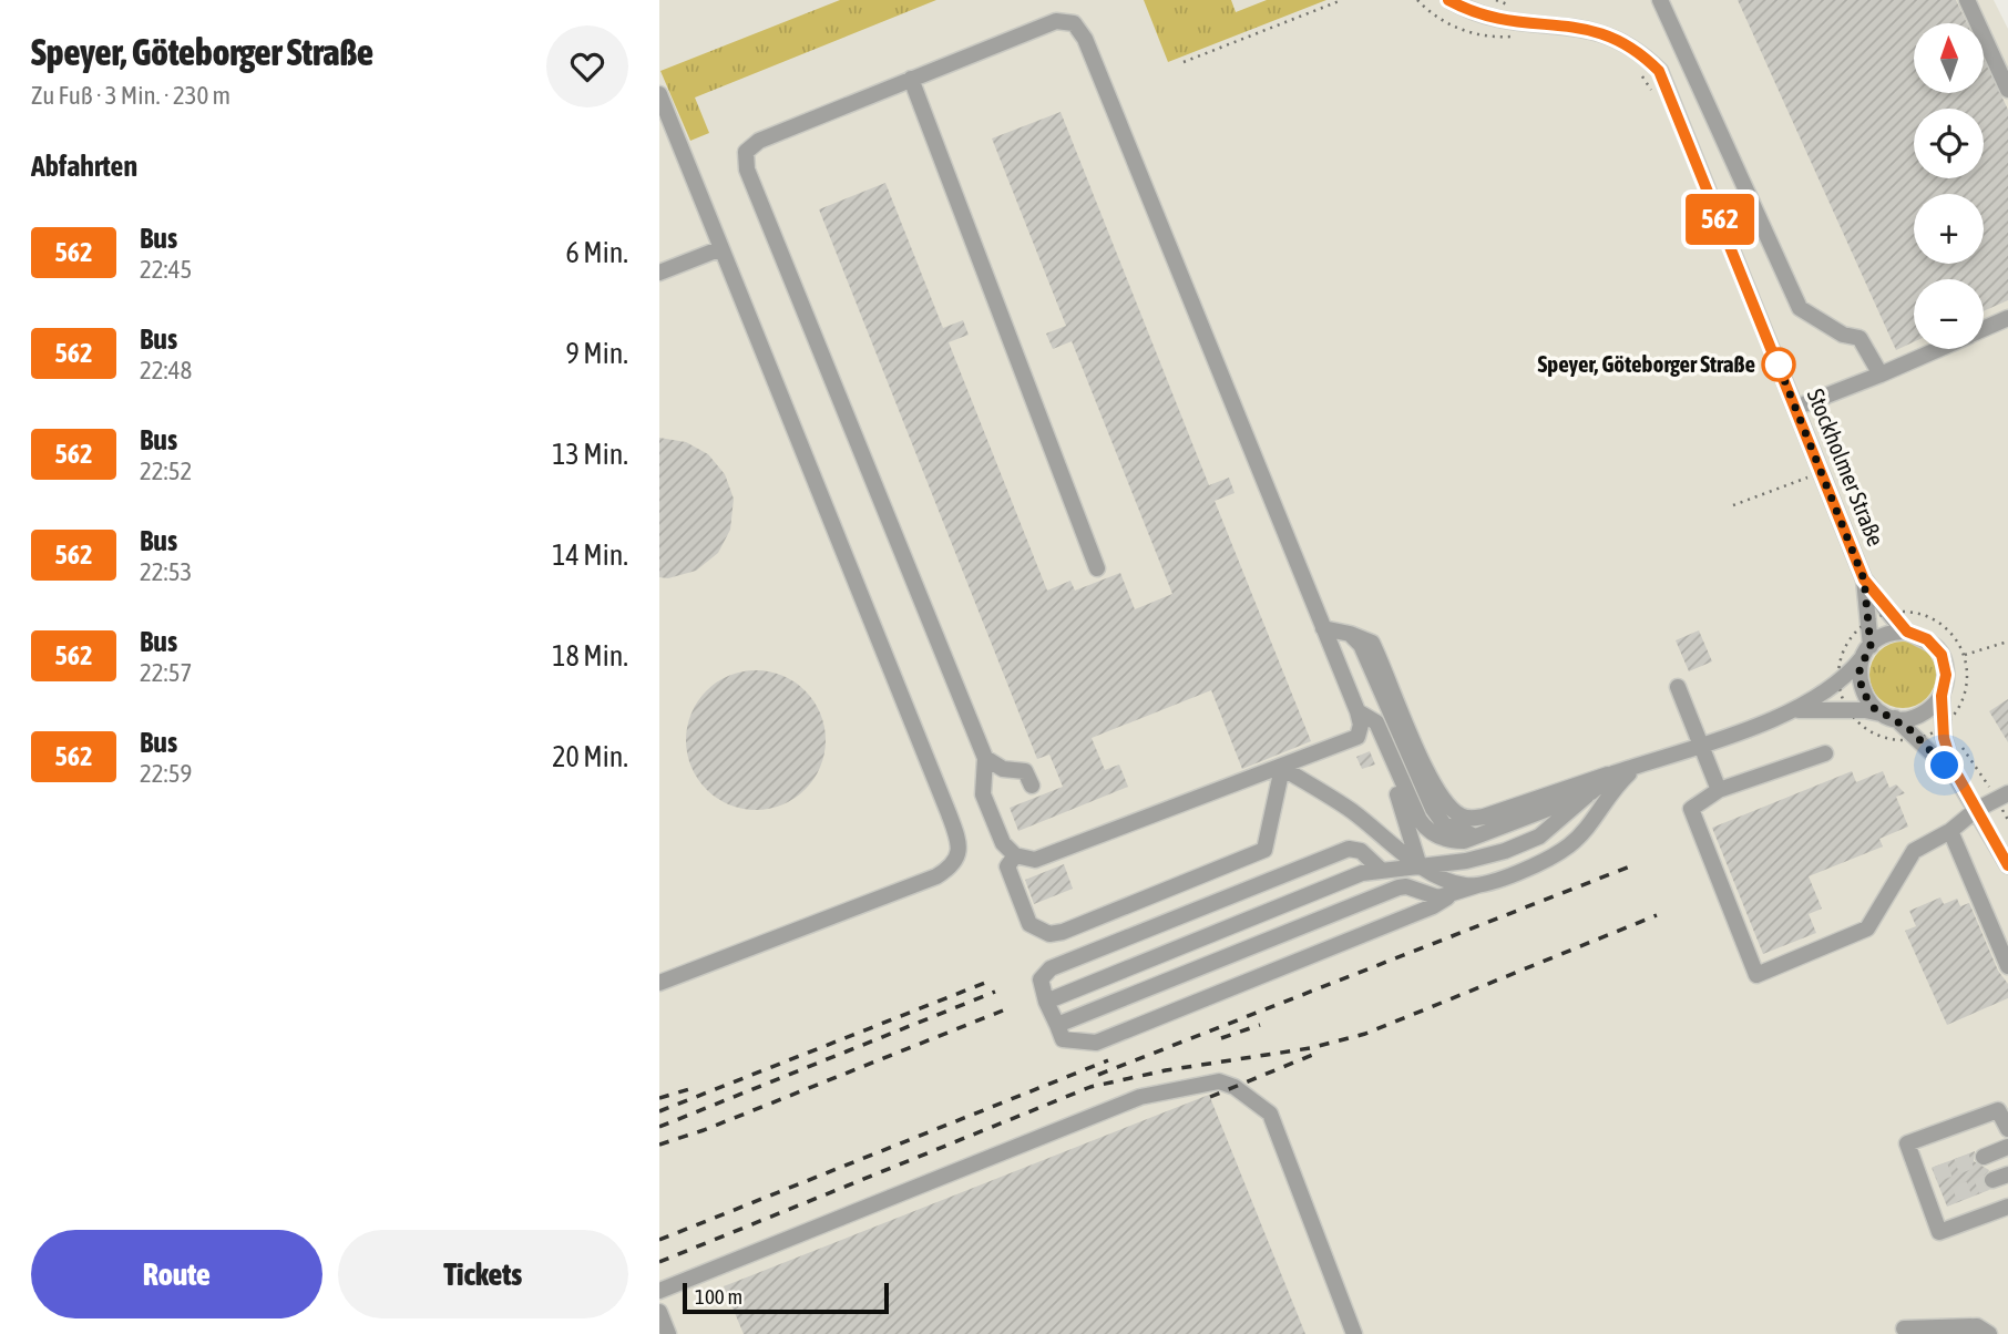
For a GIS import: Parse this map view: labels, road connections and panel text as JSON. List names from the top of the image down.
{
  "streets": {
    "street": ["Stockholmer Straße"]
  },
  "places": ["Speyer, Göteborger Straße"],
  "lines": ["bus line 562"],
  "scale_bar": "100 m",
  "north": "top",
  "page": {
    "heading": [
      ["Speyer, Göteborger Straße", "Zu Fuß · 3 Min. · 230 m"],
      "Abfahrten"
    ],
    "on_map": "562",
    "map_buttons": ["+", "−"],
    "list": [
      {
        "mark": "562",
        "name": "Bus",
        "note": "22:45",
        "value": "6 Min."
      },
      {
        "mark": "562",
        "name": "Bus",
        "note": "22:48",
        "value": "9 Min."
      },
      {
        "mark": "562",
        "name": "Bus",
        "note": "22:52",
        "value": "13 Min."
      },
      {
        "mark": "562",
        "name": "Bus",
        "note": "22:53",
        "value": "14 Min."
      },
      {
        "mark": "562",
        "name": "Bus",
        "note": "22:57",
        "value": "18 Min."
      },
      {
        "mark": "562",
        "name": "Bus",
        "note": "22:59",
        "value": "20 Min."
      }
    ],
    "buttons": ["Route", "Tickets"],
    "scale": "100 m"
  }
}
